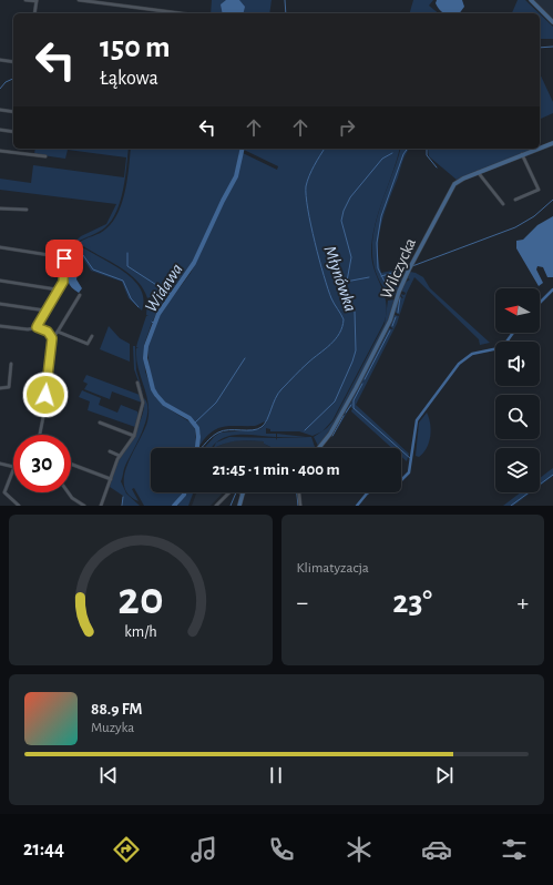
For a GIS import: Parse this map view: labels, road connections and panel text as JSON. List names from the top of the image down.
{
  "streets": {
    "street": ["Wilczycka"]
  },
  "water": ["Młynówka", "Widawa"],
  "north": "left",
  "page": {
    "turn": ["150 m", "Łąkowa"],
    "limit": "30",
    "trip": "21:45 · 1 min · 400 m",
    "tile": "Klimatyzacja",
    "heat": ["−", "23°", "+"],
    "song": ["88.9 FM", "Muzyka"],
    "tabs": "21:44",
    "gauge": ["20", "km/h"]
  }
}
